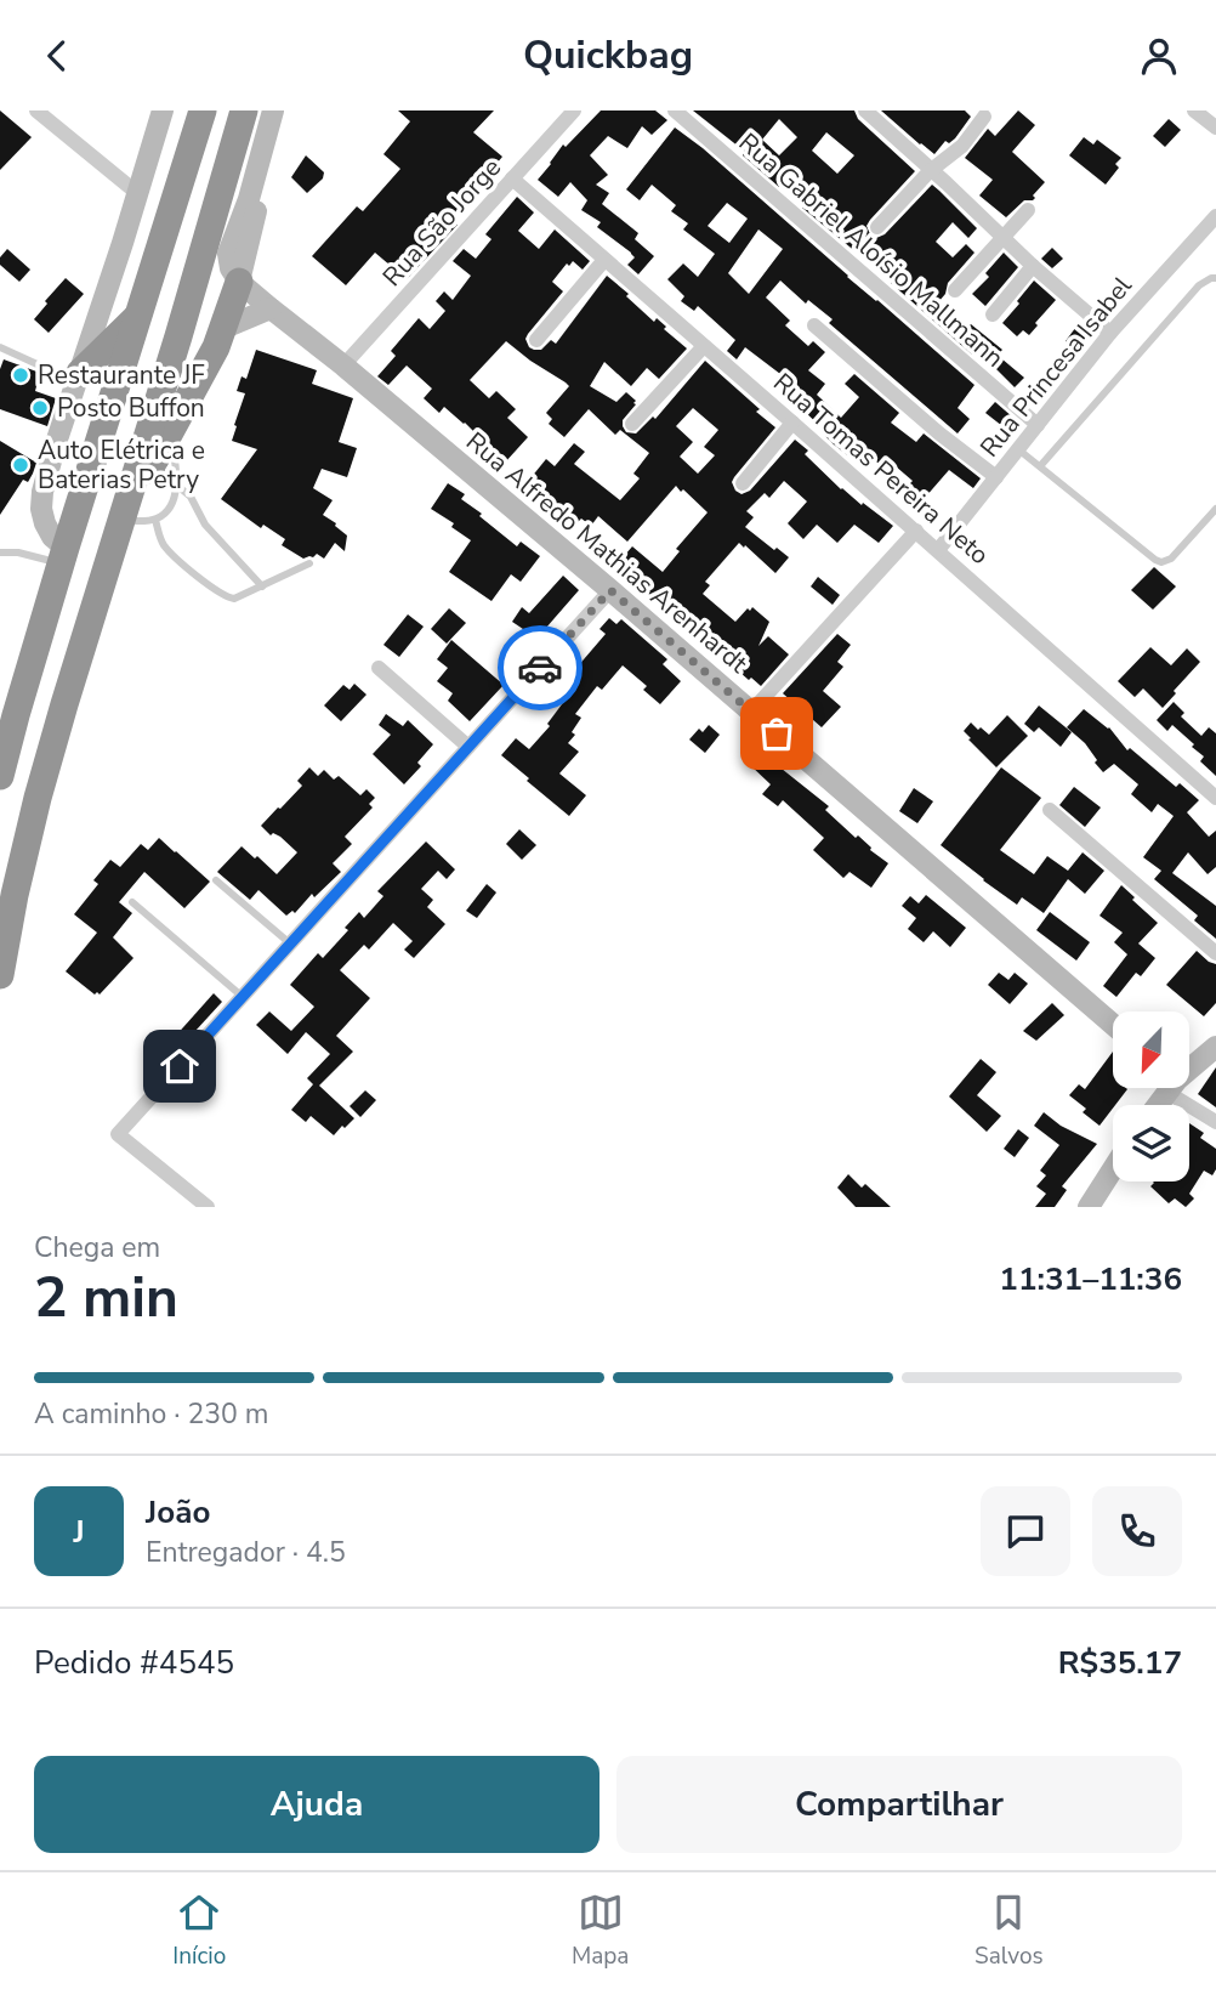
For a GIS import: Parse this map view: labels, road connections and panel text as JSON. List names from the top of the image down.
{
  "streets": {
    "main road": ["Rua Alfredo Mathias Arenhardt"],
    "street": [
      "Rua São Jorge",
      "Rua Gabriel Aloísio Mallmann",
      "Rua Princesa Isabel",
      "Rua Tomas Pereira Neto"
    ]
  },
  "crossings": [
    ["Rua São Jorge", "Rua Tomas Pereira Neto"],
    ["Rua São Jorge", "Rua Alfredo Mathias Arenhardt"],
    ["Rua Gabriel Aloísio Mallmann", "Rua Princesa Isabel"],
    ["Rua Princesa Isabel", "Rua Tomas Pereira Neto"]
  ],
  "places": ["Restaurante JF", "Posto Buffon", "Auto Elétrica e Baterias Petry"],
  "north": "bottom left",
  "page": {
    "header": "Quickbag",
    "heading": ["2 min", "Chega em", "11:31–11:36"],
    "panel": [
      "João",
      "Entregador · 4.5",
      "Pedido #4545",
      "R$35.17"
    ],
    "bar": "A caminho · 230 m",
    "round": "J",
    "buttons": ["Ajuda", "Compartilhar"],
    "tabs": ["Início", "Mapa", "Salvos"]
  }
}
